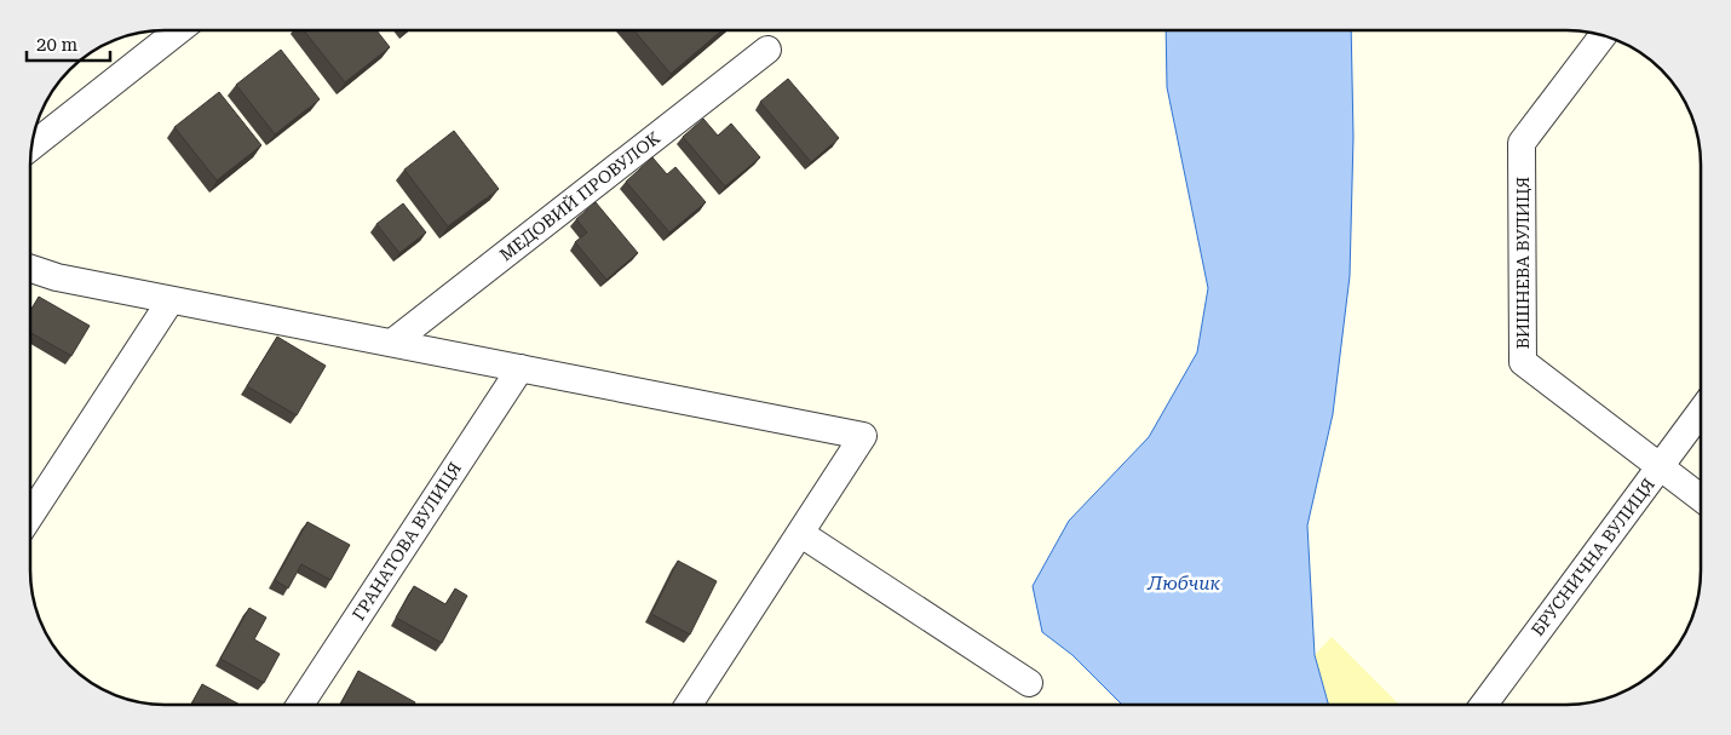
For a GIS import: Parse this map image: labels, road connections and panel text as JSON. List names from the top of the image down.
{
  "streets": {
    "street": [
      "МЕДОВИЙ ПРОВУЛОК",
      "ВИШНЕВА ВУЛИЦЯ",
      "ГРАНАТОВА ВУЛИЦЯ",
      "БРУСНИЧНА ВУЛИЦЯ"
    ]
  },
  "crossings": [
    ["ВИШНЕВА ВУЛИЦЯ", "БРУСНИЧНА ВУЛИЦЯ"]
  ],
  "water": ["Любчик"],
  "scale_bar": "20 m"
}
